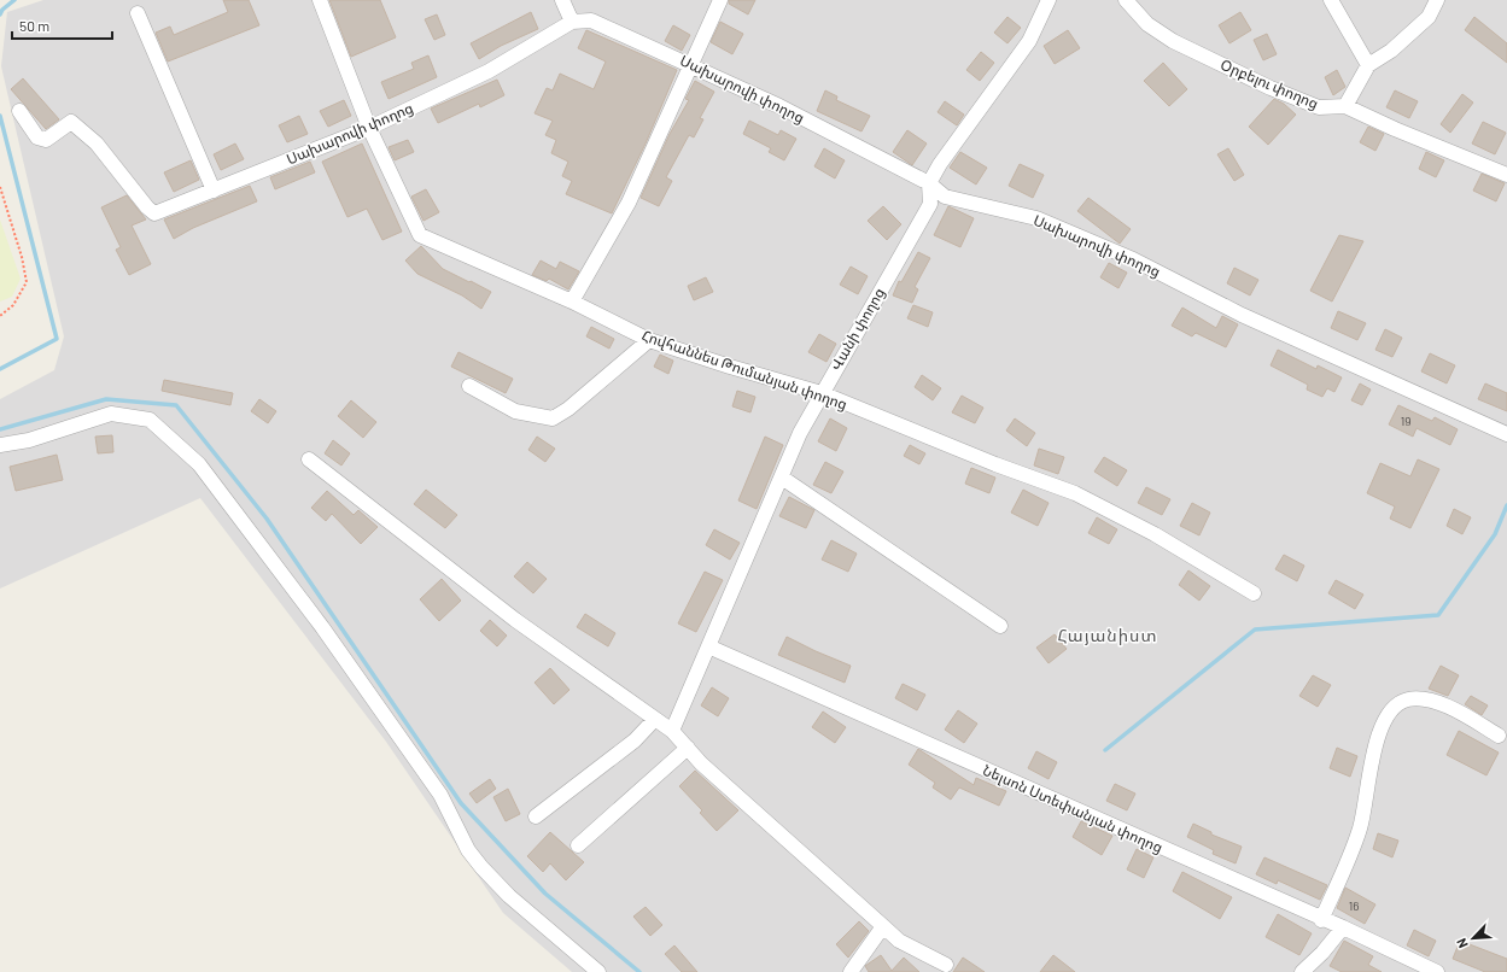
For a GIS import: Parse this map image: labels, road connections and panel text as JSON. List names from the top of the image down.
{
  "streets": {
    "street": [
      "Օրբելու փողոց",
      "Սախարովի փողոց",
      "Վանի փողոց",
      "Հովհաննես Թումանյան փողոց",
      "Նելսոն Ստեփանյան փողոց"
    ]
  },
  "crossings": [
    ["Սախարովի փողոց", "Վանի փողոց"],
    ["Սախարովի փողոց", "Հովհաննես Թումանյան փողոց"],
    ["Վանի փողոց", "Հովհաննես Թումանյան փողոց"],
    ["Վանի փողոց", "Նելսոն Ստեփանյան փողոց"]
  ],
  "districts": ["Հայանիստ"],
  "house_numbers": ["19", "16"],
  "scale_bar": "50 m",
  "north": "bottom left"
}
